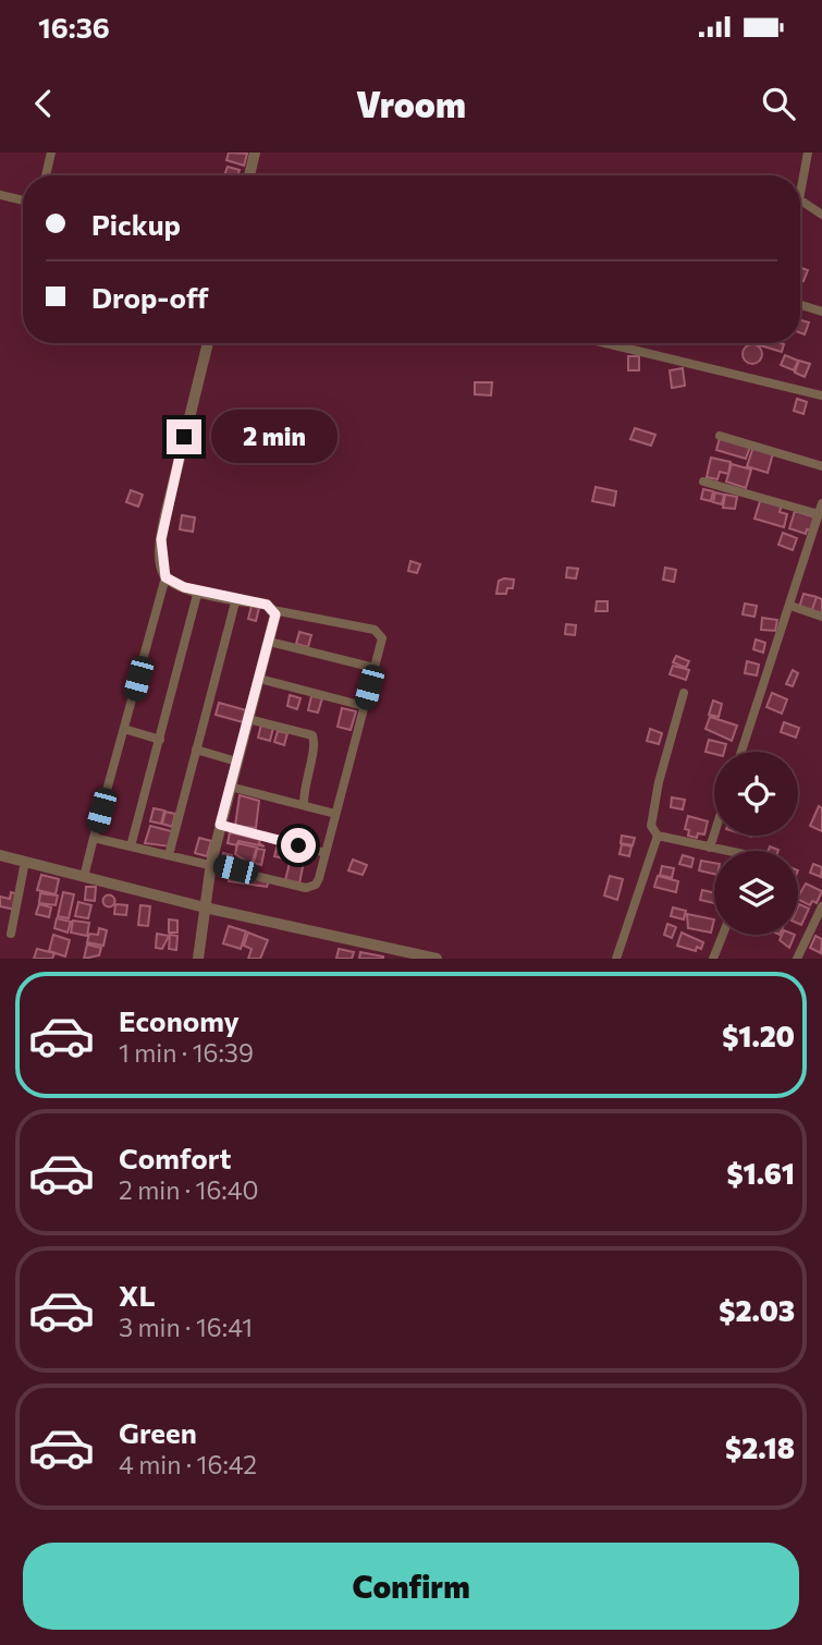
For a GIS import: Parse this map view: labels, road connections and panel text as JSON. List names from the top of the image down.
{
  "page": {
    "status": "16:36",
    "header": "Vroom",
    "banner": ["Pickup", "Drop-off"],
    "bubble": "2 min",
    "list": [
      {
        "name": "Economy",
        "note": "1 min · 16:39",
        "value": "$1.20"
      },
      {
        "name": "Comfort",
        "note": "2 min · 16:40",
        "value": "$1.61"
      },
      {
        "name": "XL",
        "note": "3 min · 16:41",
        "value": "$2.03"
      },
      {
        "name": "Green",
        "note": "4 min · 16:42",
        "value": "$2.18"
      }
    ],
    "buttons": "Confirm"
  }
}
